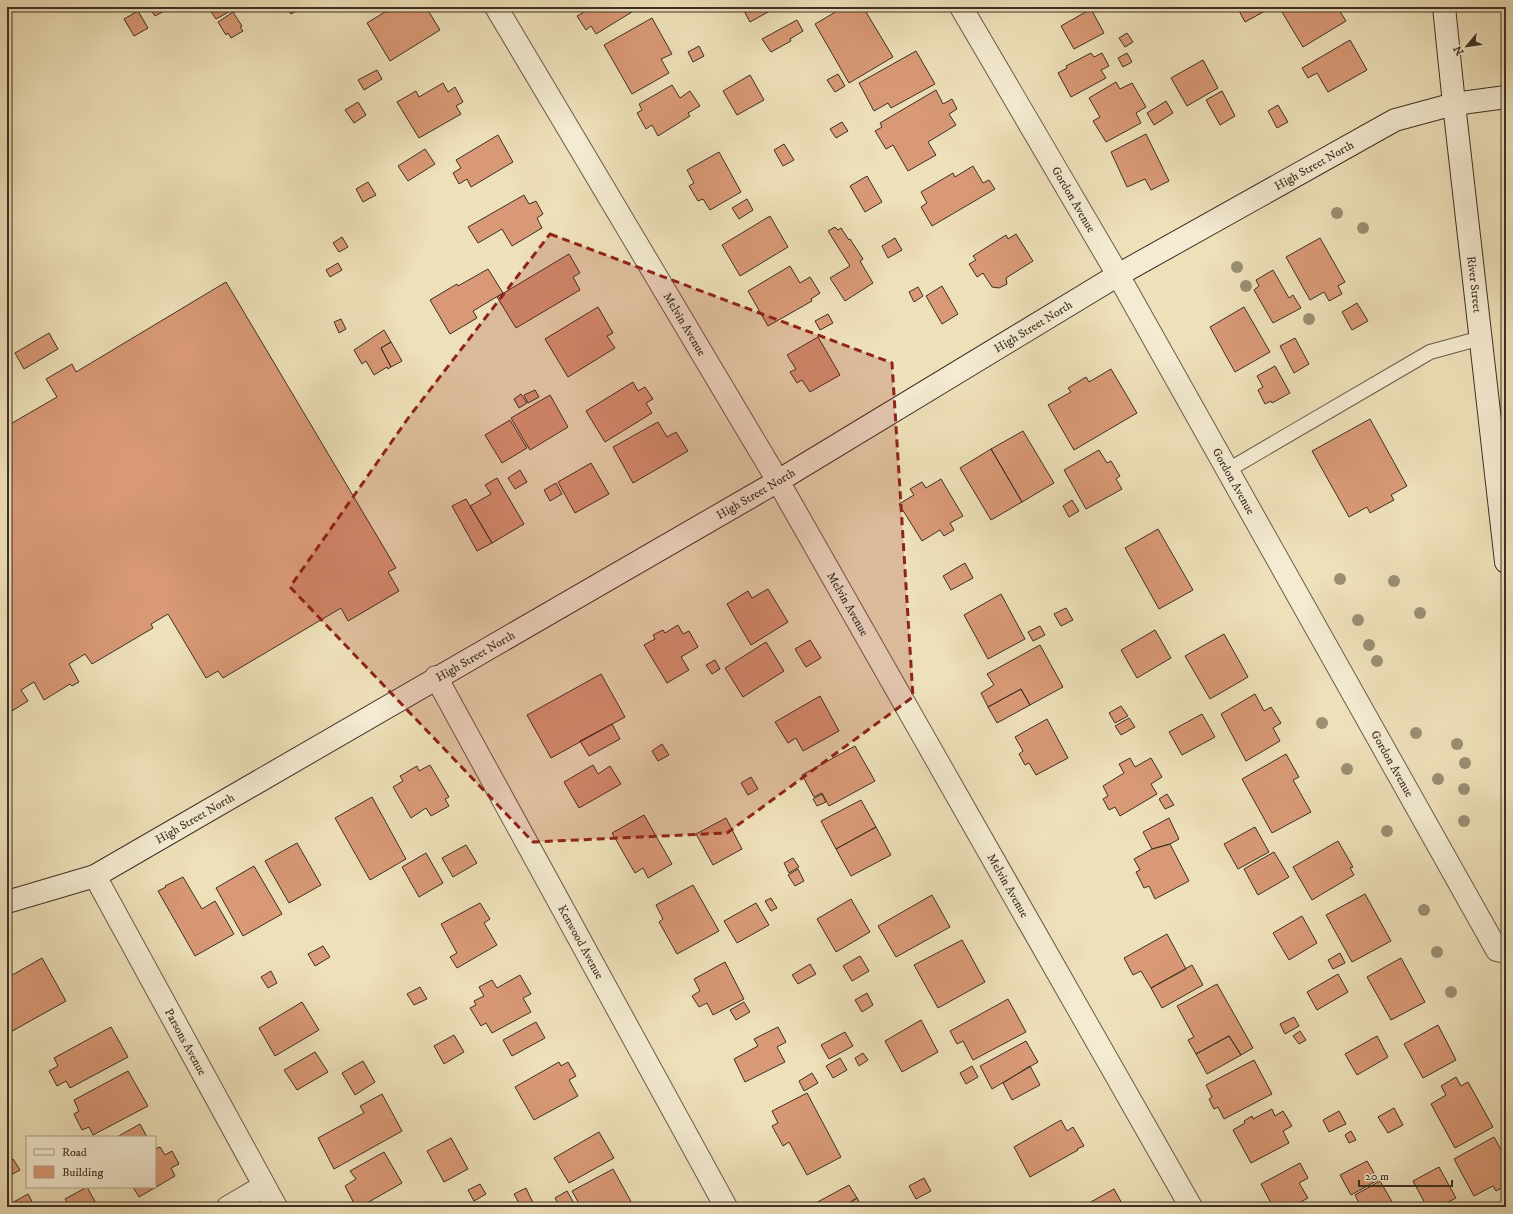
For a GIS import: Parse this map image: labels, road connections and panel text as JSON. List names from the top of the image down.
{
  "streets": {
    "street": [
      "High Street North",
      "Gordon Avenue",
      "River Street",
      "Melvin Avenue",
      "Kenwood Avenue",
      "Parsons Avenue"
    ]
  },
  "crossings": [
    ["High Street North", "Gordon Avenue"],
    ["High Street North", "River Street"],
    ["High Street North", "Melvin Avenue"],
    ["High Street North", "Kenwood Avenue"],
    ["High Street North", "Parsons Avenue"]
  ],
  "legend": ["Road", "Building"],
  "scale_bar": "20 m",
  "north": "bottom left"
}
